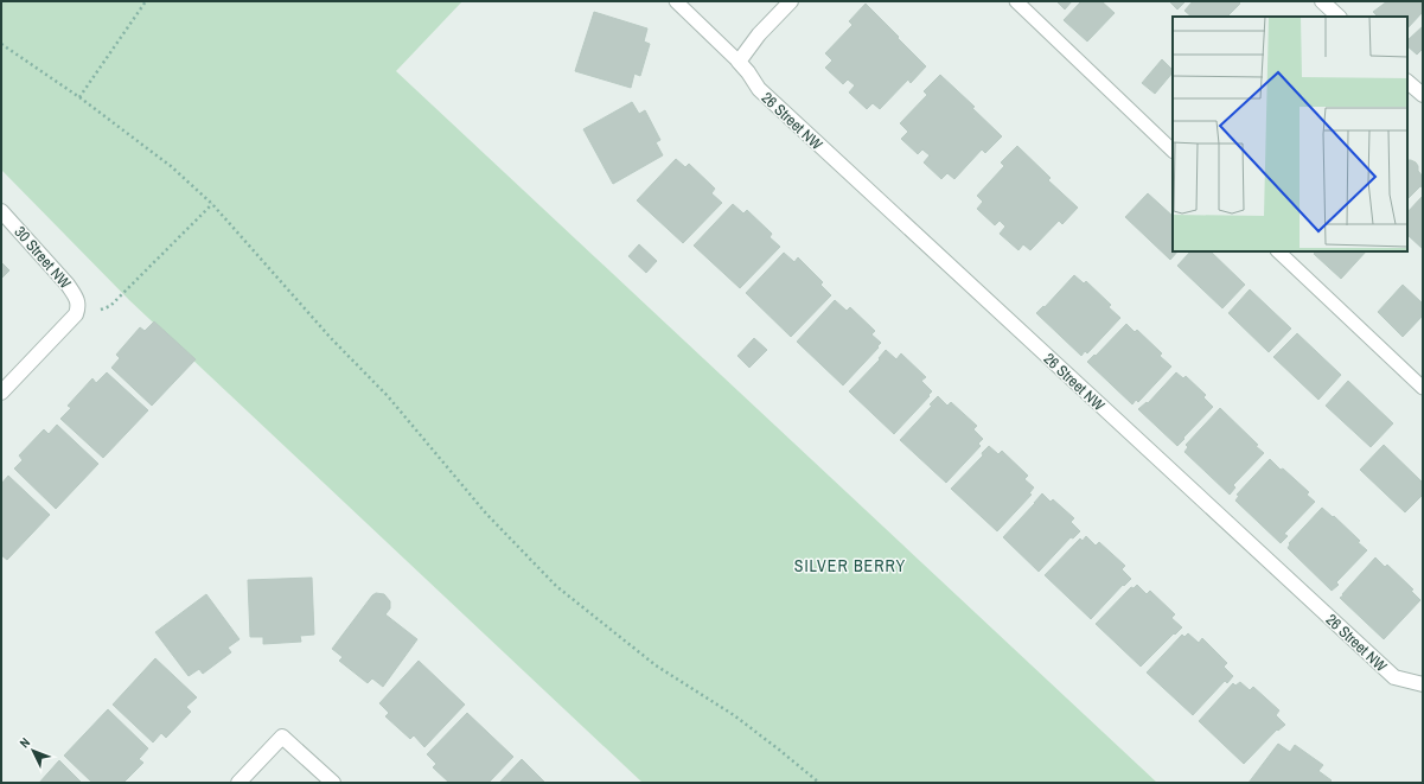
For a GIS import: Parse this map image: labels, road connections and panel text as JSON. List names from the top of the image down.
{
  "streets": {
    "street": ["26 Street NW", "30 Street NW"]
  },
  "districts": ["SILVER BERRY"],
  "north": "top left"
}
